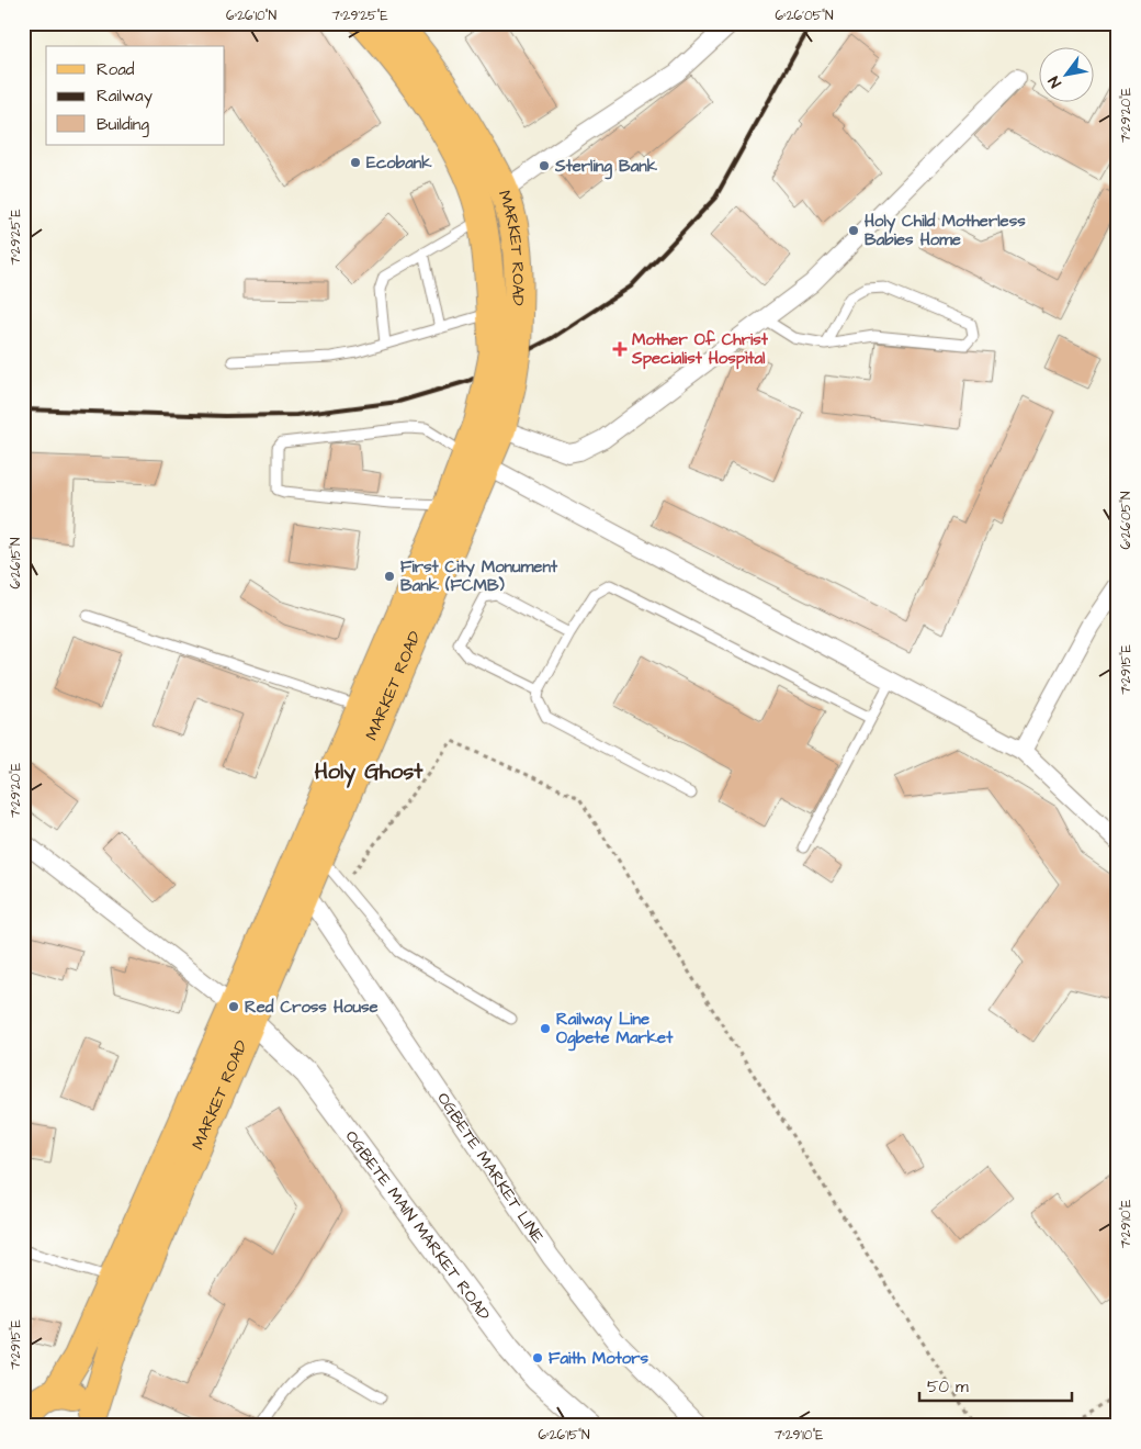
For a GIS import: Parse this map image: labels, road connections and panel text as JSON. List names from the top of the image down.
{
  "streets": {
    "main road": ["MARKET ROAD"],
    "street": ["OGBETE MARKET LINE", "OGBETE MAIN MARKET ROAD"]
  },
  "crossings": [
    ["MARKET ROAD", "OGBETE MARKET LINE"],
    ["MARKET ROAD", "OGBETE MAIN MARKET ROAD"]
  ],
  "districts": ["Holy Ghost"],
  "places": {
    "other": [
      "Ecobank",
      "Sterling Bank",
      "Holy Child Motherless Babies Home",
      "First City Monument Bank (FCMB)",
      "Red Cross House",
      "Railway Line Ogbete Market",
      "Faith Motors"
    ],
    "health": ["Mother Of Christ Specialist Hospital"]
  },
  "legend": ["Road", "Railway", "Building"],
  "scale_bar": "50 m",
  "north": "bottom left",
  "coordinates": [
    "6°26'10\"N",
    "7°29'25\"E",
    "6°26'05\"N",
    "7°29'20\"E",
    "6°26'15\"N",
    "7°29'15\"E",
    "7°29'10\"E"
  ]
}
